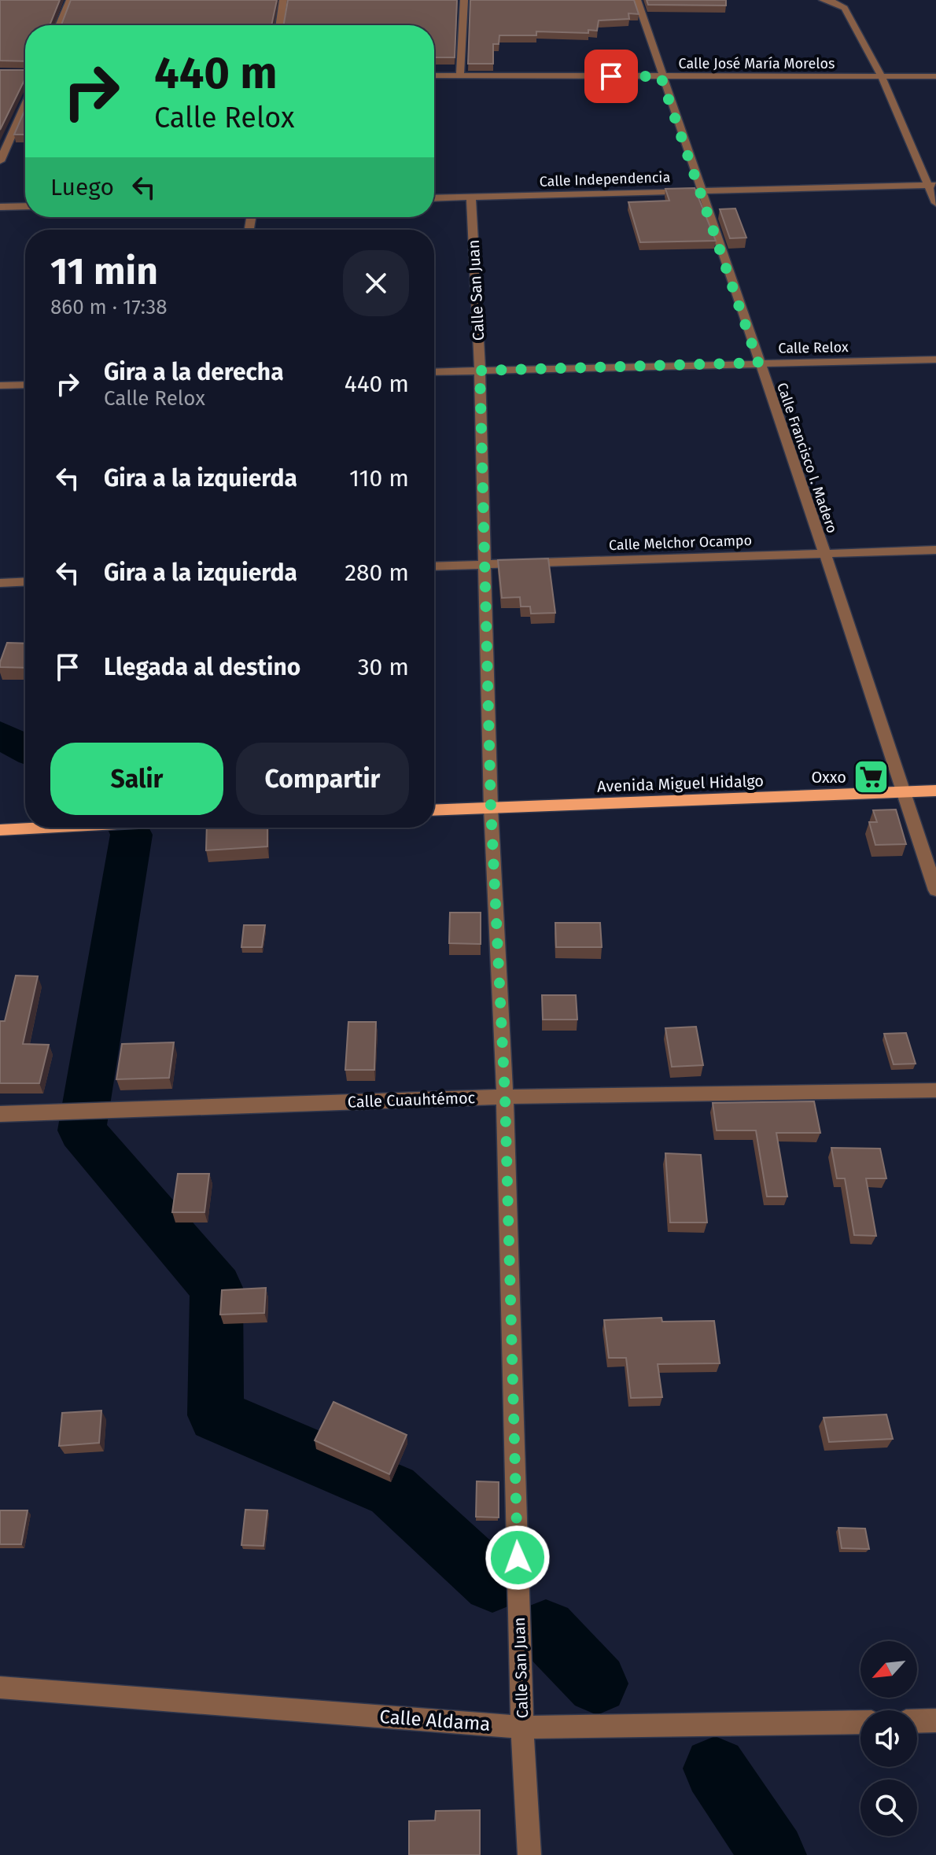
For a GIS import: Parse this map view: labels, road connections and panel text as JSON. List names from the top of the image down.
{
  "streets": {
    "main road": ["Avenida Miguel Hidalgo"],
    "street": [
      "Calle José María Morelos",
      "Calle Independencia",
      "Calle San Juan",
      "Calle Relox",
      "Calle Francisco I. Madero",
      "Calle Melchor Ocampo",
      "Calle Cuauhtémoc",
      "Calle Aldama"
    ]
  },
  "crossings": [
    ["Calle José María Morelos", "Calle Francisco I. Madero"],
    ["Calle Independencia", "Calle San Juan"],
    ["Calle Independencia", "Calle Francisco I. Madero"],
    ["Calle San Juan", "Calle Relox"],
    ["Calle San Juan", "Calle Melchor Ocampo"],
    ["Calle San Juan", "Avenida Miguel Hidalgo"],
    ["Calle San Juan", "Calle Cuauhtémoc"],
    ["Calle San Juan", "Calle Aldama"],
    ["Calle Relox", "Calle Francisco I. Madero"],
    ["Calle Francisco I. Madero", "Calle Melchor Ocampo"],
    ["Calle Francisco I. Madero", "Avenida Miguel Hidalgo"]
  ],
  "places": {
    "supermarket": ["Oxxo"]
  },
  "north": "bottom left",
  "page": {
    "turn": ["440 m", "Calle Relox"],
    "then": "Luego",
    "heading": ["11 min", "860 m · 17:38"],
    "list": [
      {
        "name": "Gira a la derecha",
        "note": "Calle Relox",
        "value": "440 m"
      },
      {
        "name": "Gira a la izquierda",
        "value": "110 m"
      },
      {
        "name": "Gira a la izquierda",
        "value": "280 m"
      },
      {
        "name": "Llegada al destino",
        "value": "30 m"
      }
    ],
    "buttons": ["Salir", "Compartir"]
  }
}
